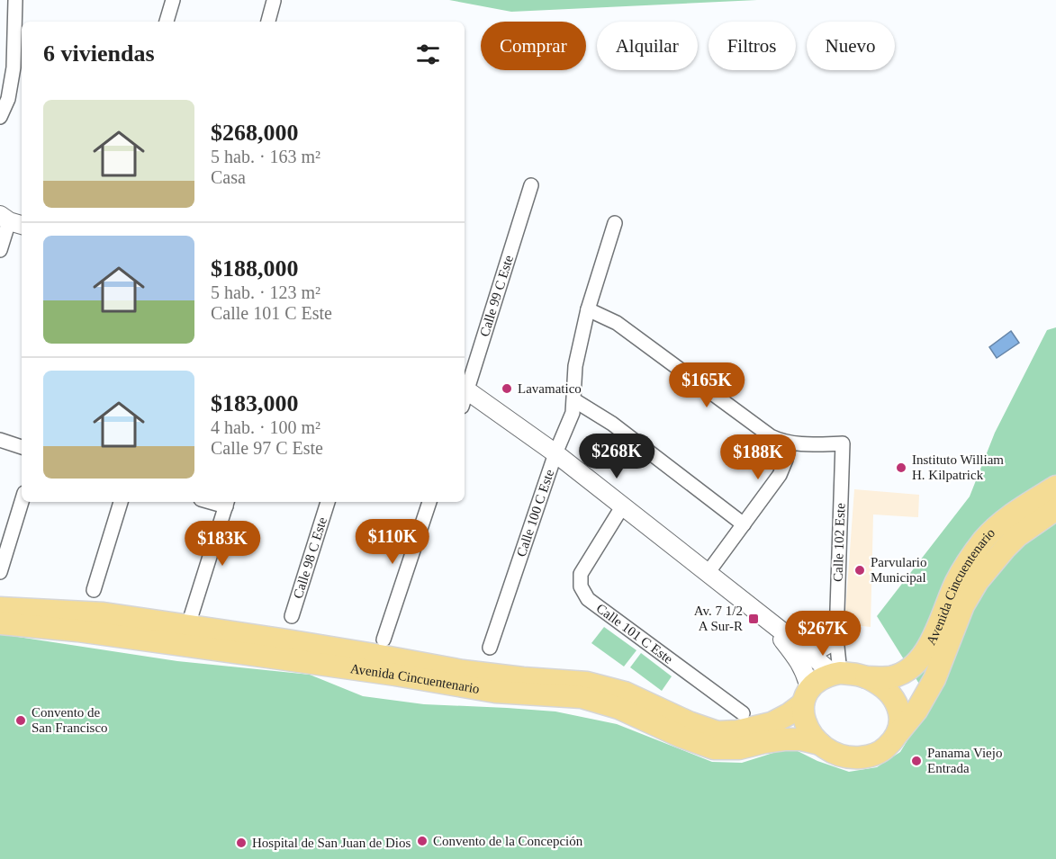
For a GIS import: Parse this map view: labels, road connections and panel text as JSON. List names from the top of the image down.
{
  "streets": {
    "main road": ["Avenida Cincuentenario"],
    "street": [
      "Calle 99 C Este",
      "Calle 100 C Este",
      "Calle 102 Este",
      "Calle 98 C Este",
      "Calle 101 C Este"
    ]
  },
  "crossings": [
    ["Calle 102 Este", "Avenida Cincuentenario"]
  ],
  "places": {
    "other": [
      "Lavamatico",
      "Instituto William H. Kilpatrick",
      "Parvulario Municipal",
      "Convento de San Francisco",
      "Panama Viejo Entrada",
      "Convento de la Concepción",
      "Hospital de San Juan de Dios"
    ],
    "transit": ["Av. 7 1/2 A Sur-R"]
  },
  "page": {
    "chip": [
      "Comprar",
      "Alquilar",
      "Filtros",
      "Nuevo"
    ],
    "heading": "6 viviendas",
    "list": [
      {
        "name": "$268,000",
        "note": "5 hab. · 163 m² · Casa"
      },
      {
        "name": "$188,000",
        "note": "5 hab. · 123 m² · Calle 101 C Este"
      },
      {
        "name": "$183,000",
        "note": "4 hab. · 100 m² · Calle 97 C Este"
      }
    ],
    "price": [
      "$165K",
      "$268K",
      "$188K",
      "$110K",
      "$183K",
      "$267K"
    ]
  }
}
